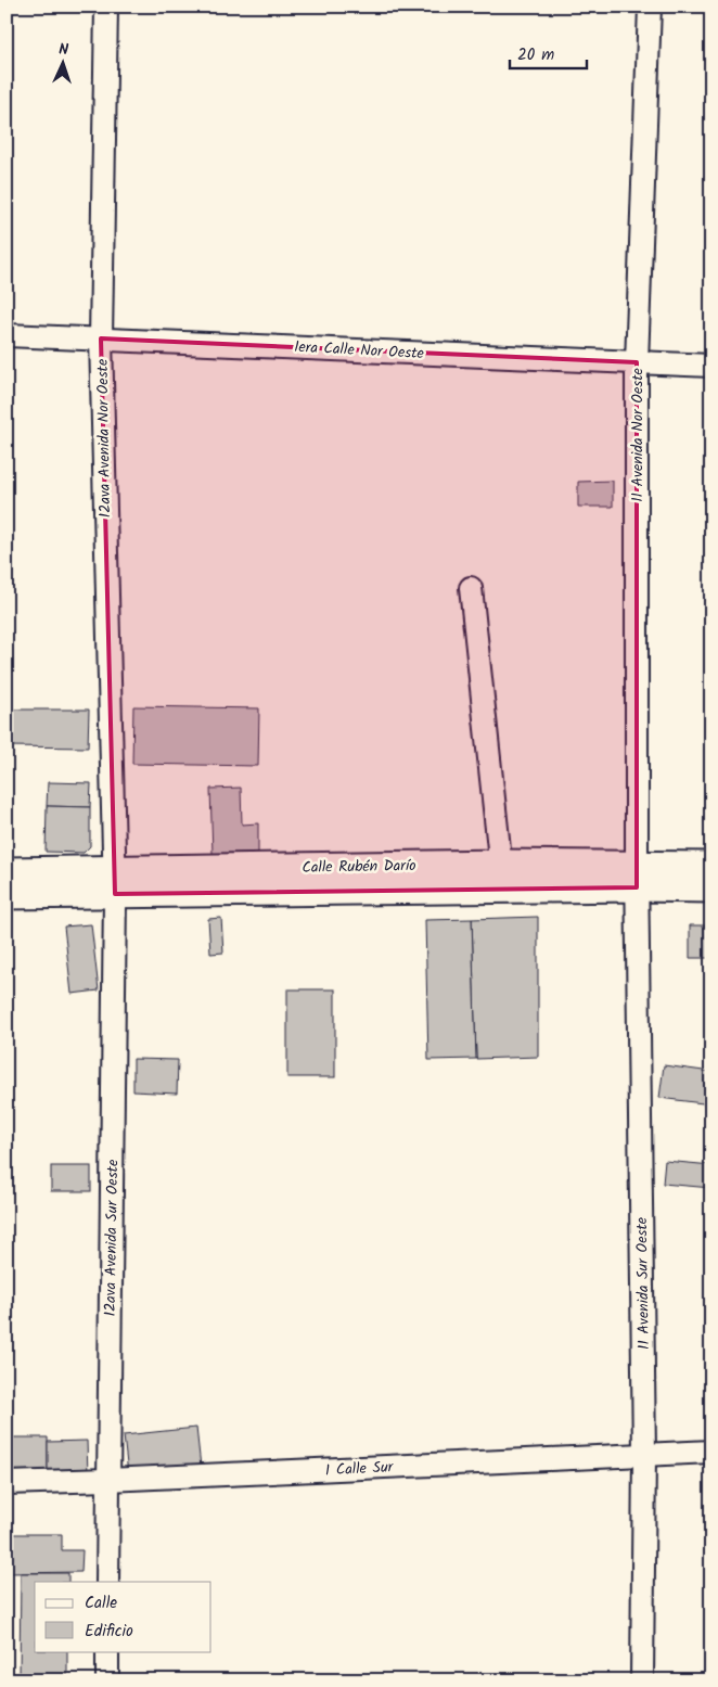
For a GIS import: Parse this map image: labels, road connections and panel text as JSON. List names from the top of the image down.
{
  "streets": {
    "street": [
      "1era Calle Nor Oeste",
      "11 Avenida Nor Oeste",
      "12ava Avenida Nor Oeste",
      "Calle Rubén Darío",
      "12ava Avenida Sur Oeste",
      "11 Avenida Sur Oeste",
      "1 Calle Sur"
    ]
  },
  "crossings": [
    ["1era Calle Nor Oeste", "11 Avenida Nor Oeste"],
    ["1era Calle Nor Oeste", "12ava Avenida Nor Oeste"],
    ["11 Avenida Nor Oeste", "Calle Rubén Darío"],
    ["11 Avenida Nor Oeste", "11 Avenida Sur Oeste"],
    ["12ava Avenida Nor Oeste", "Calle Rubén Darío"],
    ["12ava Avenida Nor Oeste", "12ava Avenida Sur Oeste"],
    ["Calle Rubén Darío", "12ava Avenida Sur Oeste"],
    ["Calle Rubén Darío", "11 Avenida Sur Oeste"],
    ["12ava Avenida Sur Oeste", "1 Calle Sur"],
    ["11 Avenida Sur Oeste", "1 Calle Sur"]
  ],
  "legend": ["Calle", "Edificio"],
  "scale_bar": "20 m",
  "north": "top"
}
